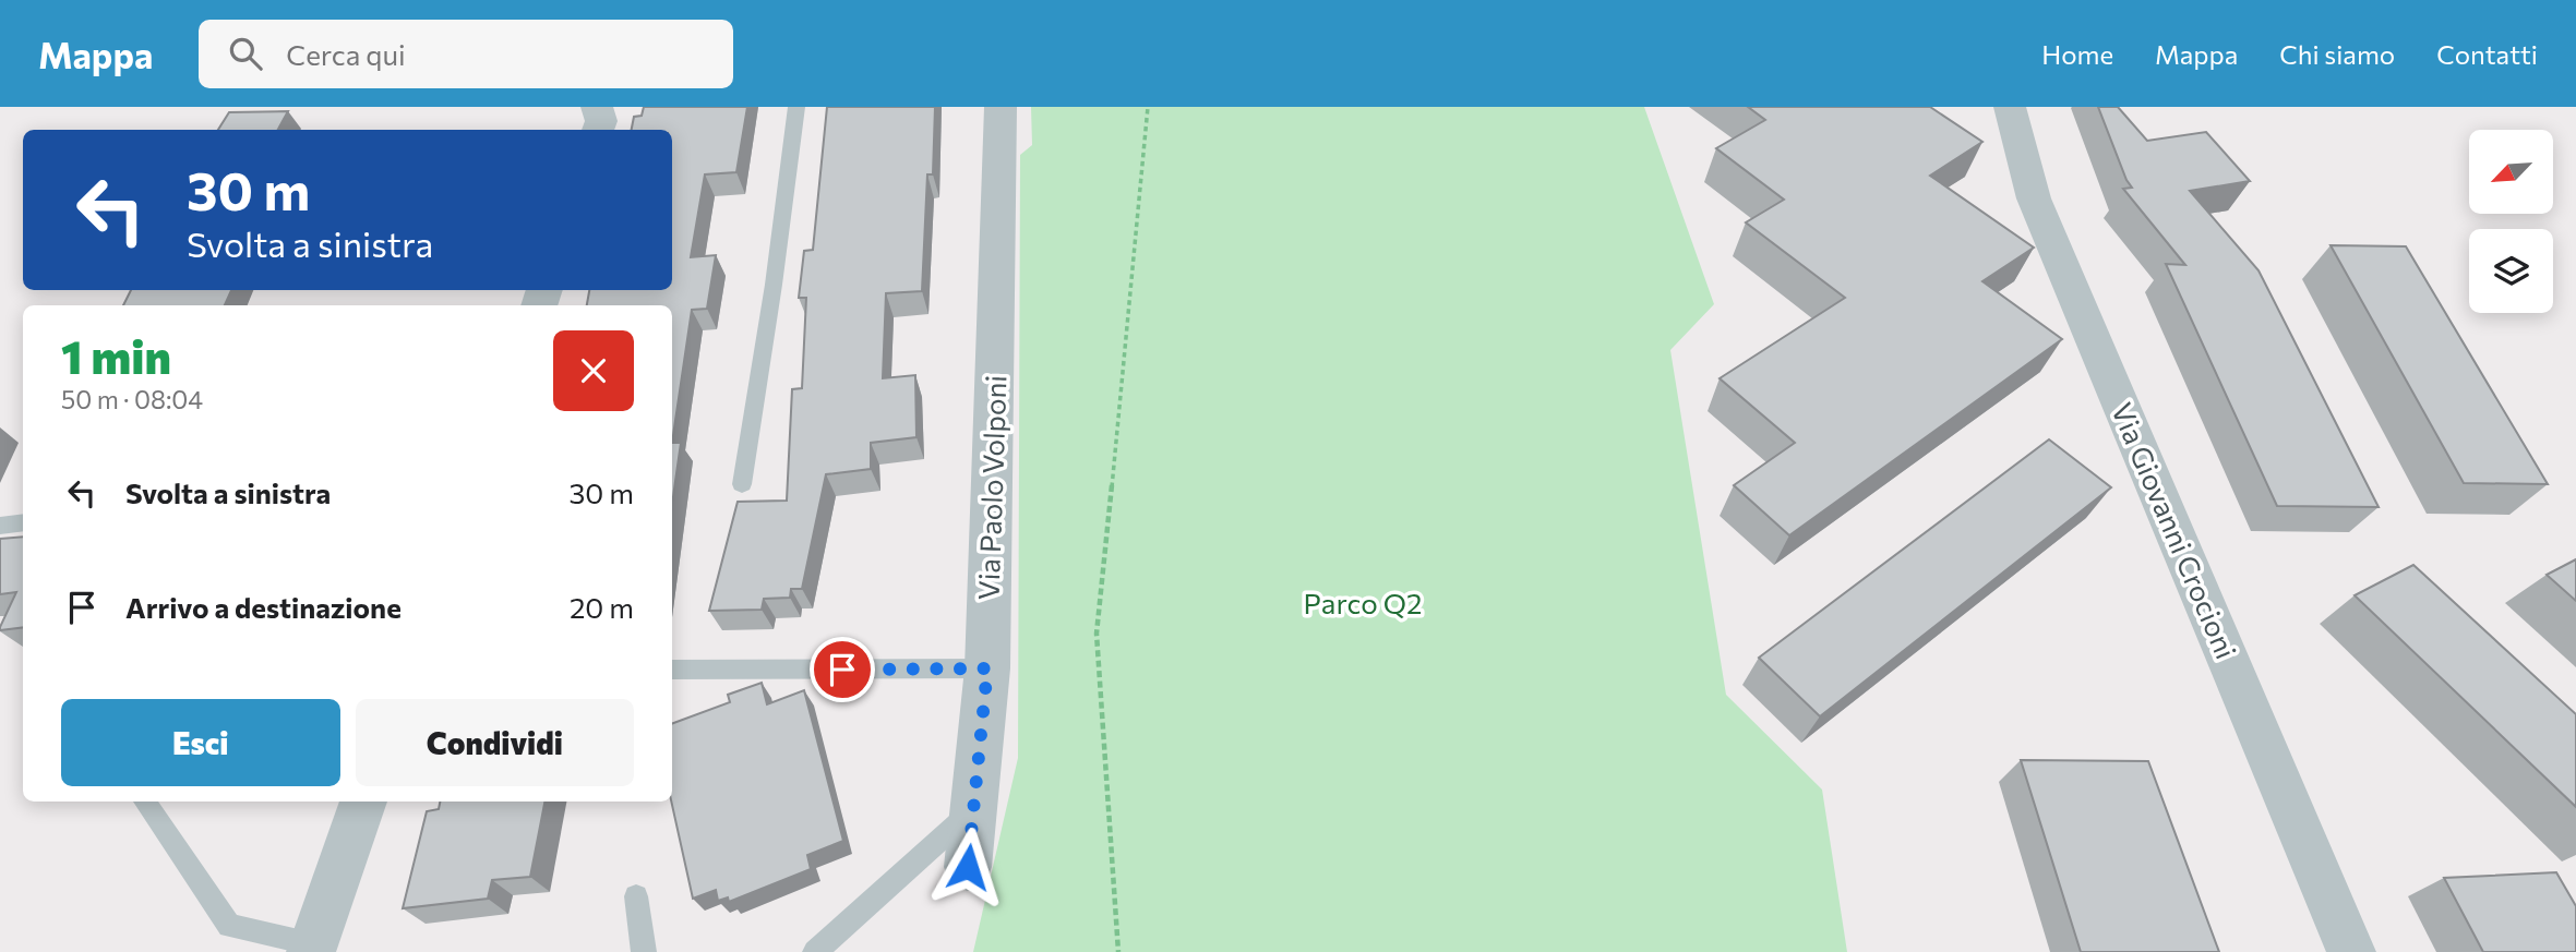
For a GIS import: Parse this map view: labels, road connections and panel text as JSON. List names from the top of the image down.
{
  "streets": {
    "street": ["Via Paolo Volponi", "Via Giovanni Crocioni"]
  },
  "parks": ["Parco Q2"],
  "north": "bottom left",
  "page": {
    "header": "Mappa",
    "search": "Cerca qui",
    "nav": [
      "Home",
      "Mappa",
      "Chi siamo",
      "Contatti"
    ],
    "turn": ["30 m", "Svolta a sinistra"],
    "heading": ["1 min", "50 m · 08:04"],
    "list": [
      {
        "name": "Svolta a sinistra",
        "value": "30 m"
      },
      {
        "name": "Arrivo a destinazione",
        "value": "20 m"
      }
    ],
    "buttons": ["Esci", "Condividi"]
  }
}
